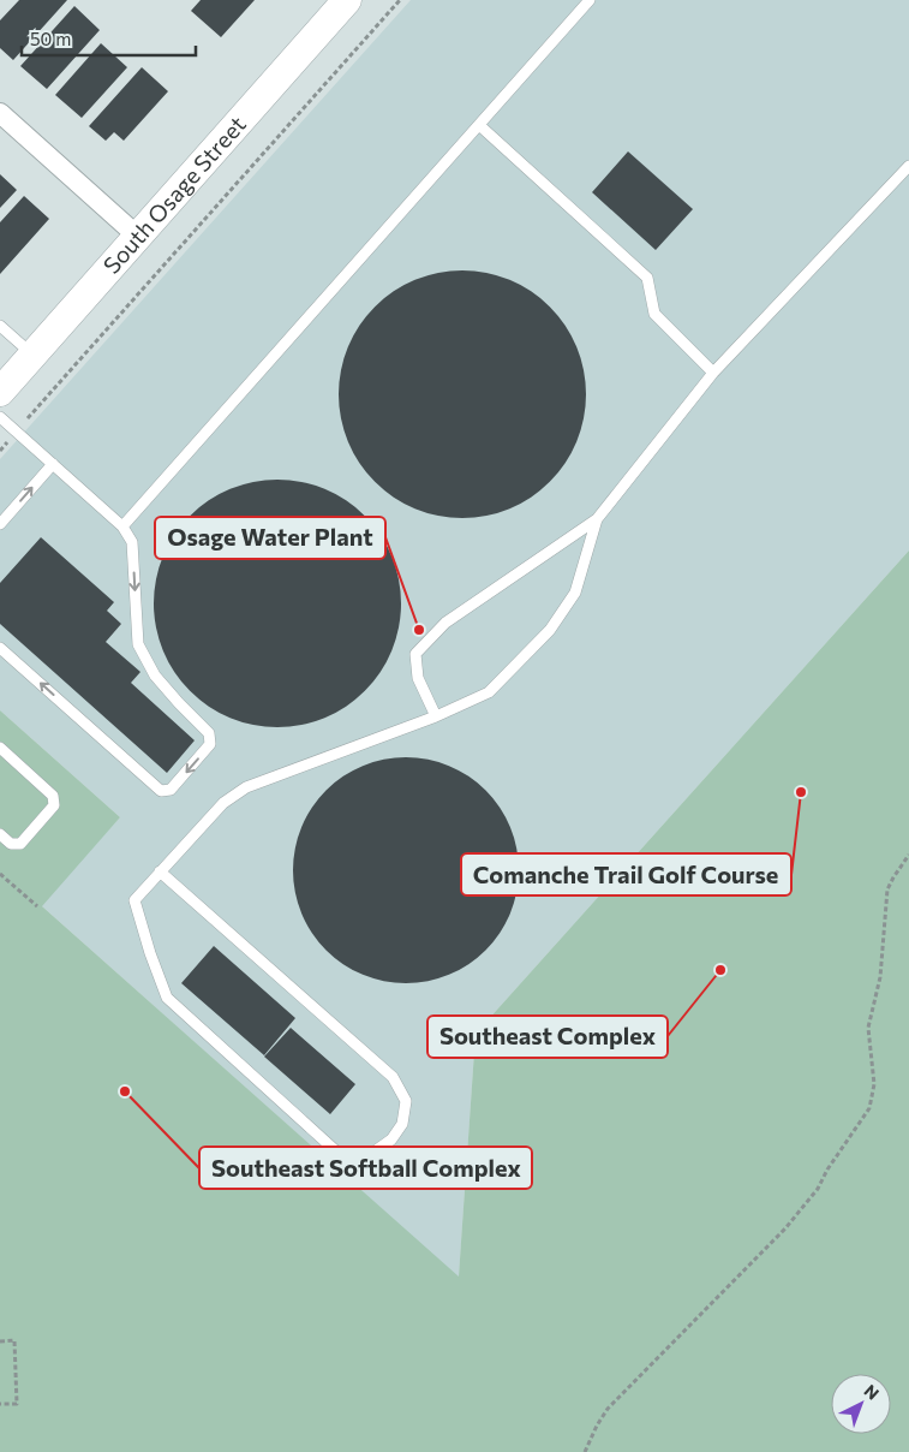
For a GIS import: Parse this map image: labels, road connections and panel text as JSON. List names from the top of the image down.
{
  "streets": {
    "main road": ["South Osage Street"]
  },
  "places": [
    "Osage Water Plant",
    "Comanche Trail Golf Course",
    "Southeast Complex",
    "Southeast Softball Complex"
  ],
  "scale_bar": "50 m",
  "north": "top right"
}
